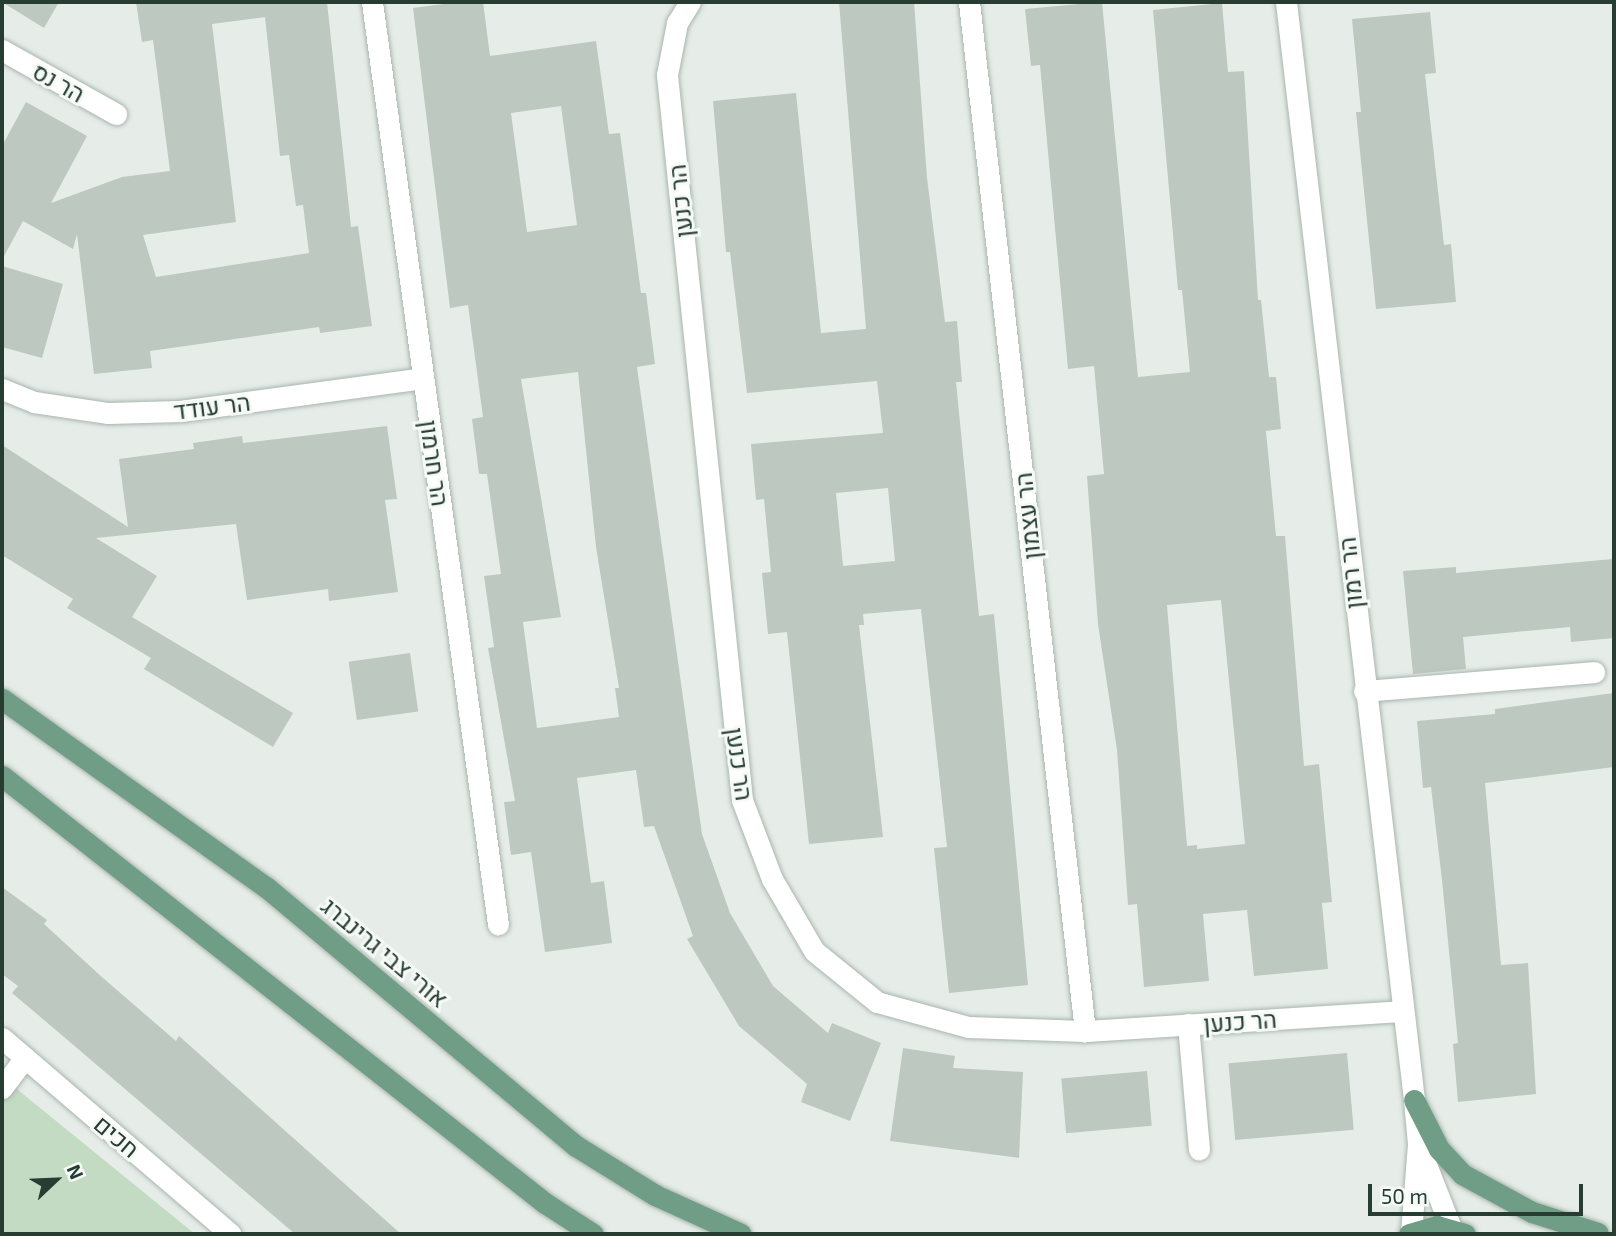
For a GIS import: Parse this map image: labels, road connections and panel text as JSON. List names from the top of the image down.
{
  "streets": {
    "main road": ["אורי צבי גרינברג"],
    "street": [
      "הר נס",
      "הר כנען",
      "הר עודד",
      "הר חרמון",
      "הר עצמון",
      "הר רמון",
      "חכים"
    ]
  },
  "crossings": [
    ["הר כנען", "הר עצמון"],
    ["הר כנען", "הר רמון"],
    ["הר עודד", "הר חרמון"]
  ],
  "scale_bar": "50 m",
  "north": "top right"
}
